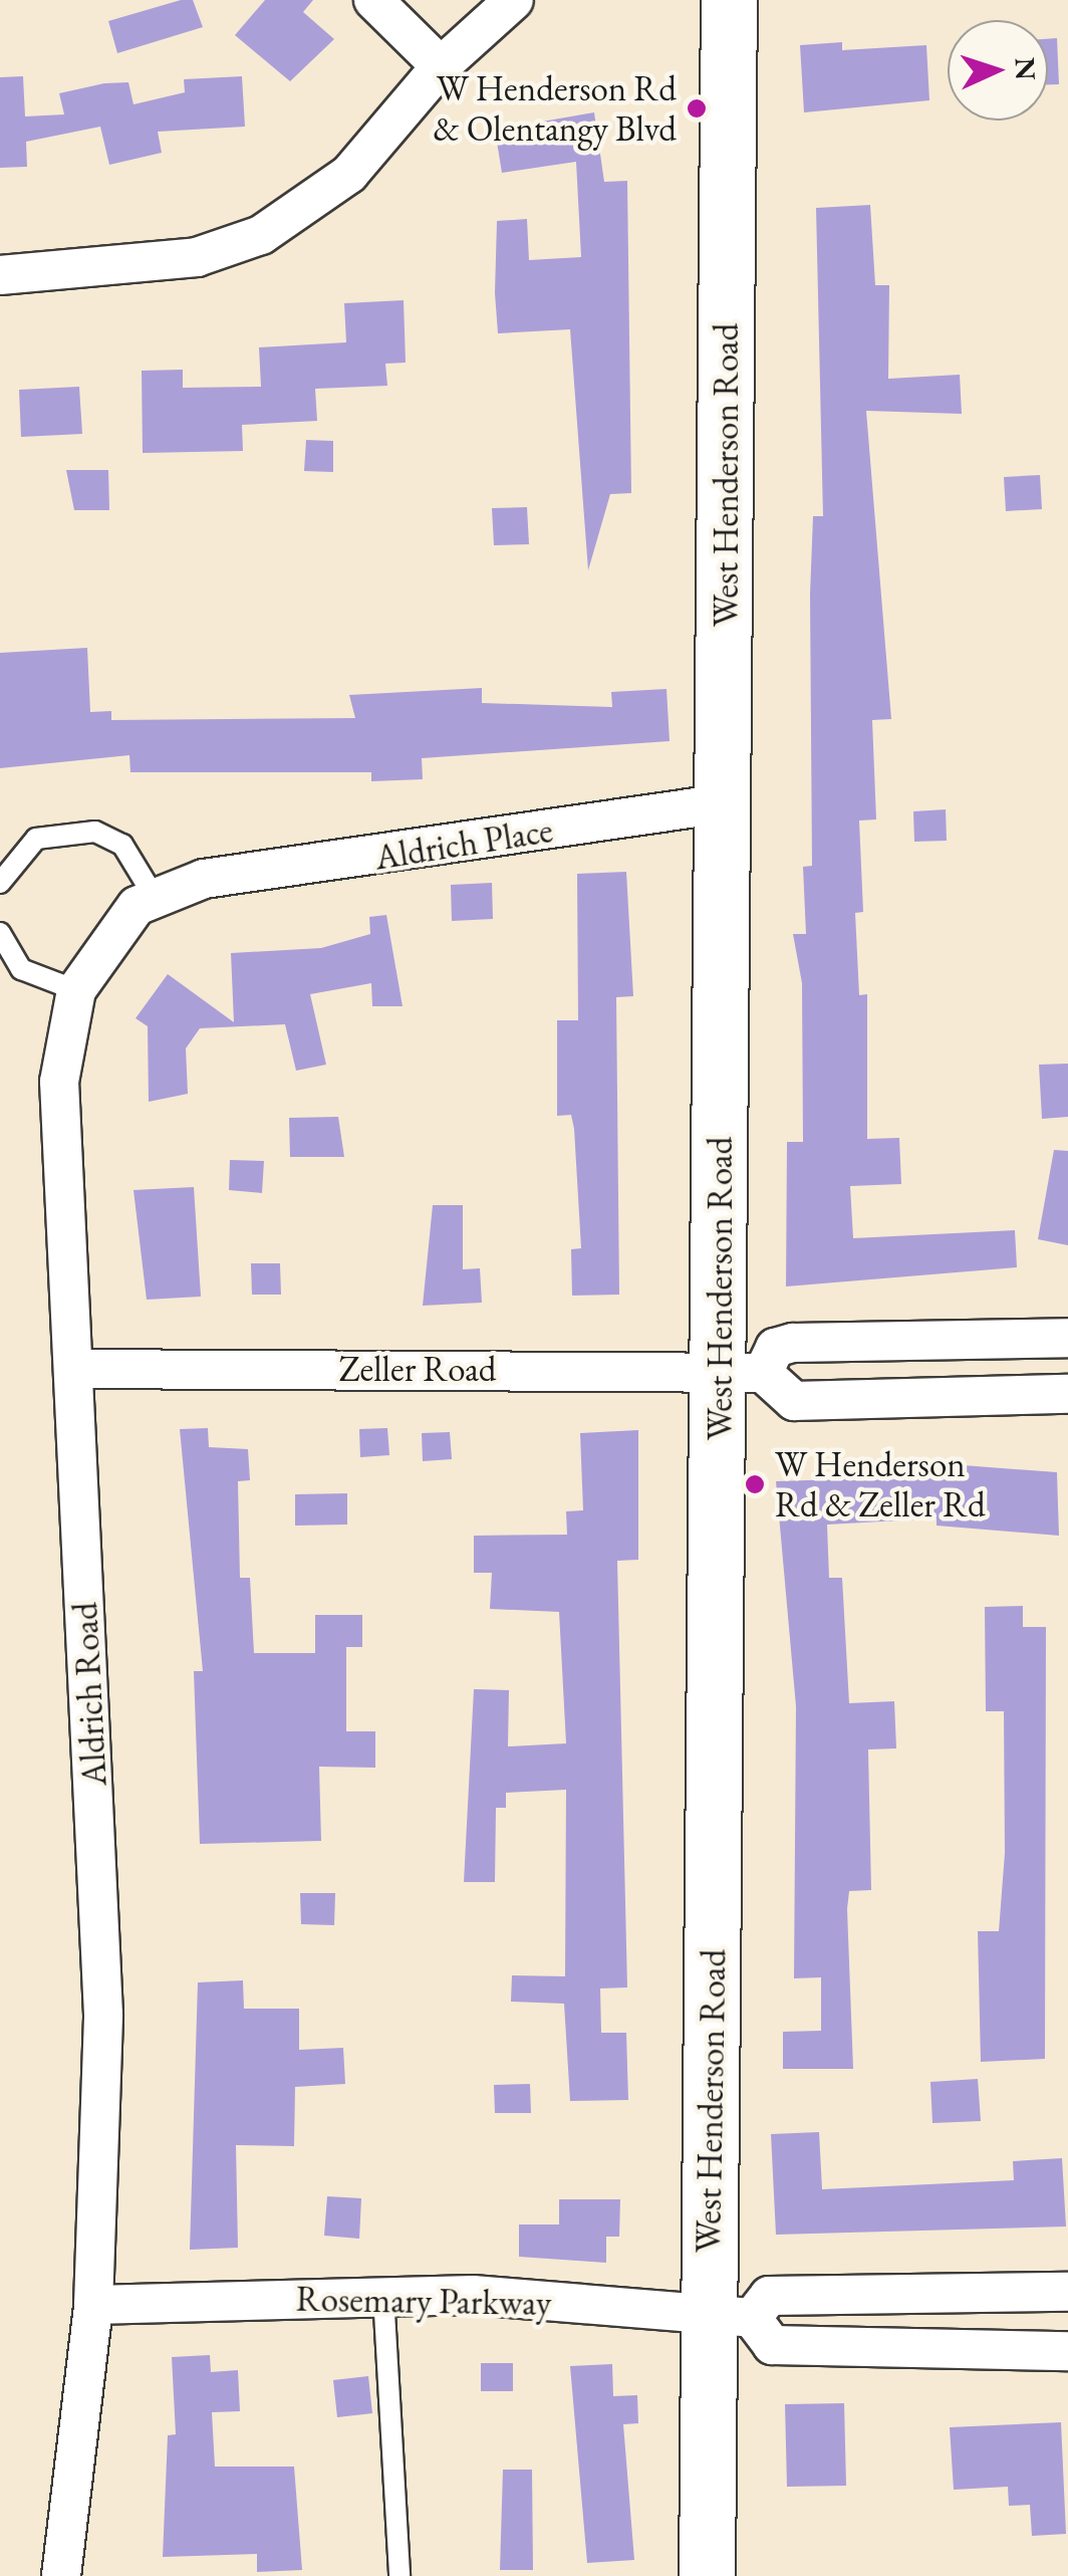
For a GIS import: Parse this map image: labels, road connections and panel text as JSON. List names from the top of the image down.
{
  "streets": {
    "main road": ["West Henderson Road"],
    "street": [
      "Aldrich Place",
      "Zeller Road",
      "Aldrich Road",
      "Rosemary Parkway"
    ]
  },
  "crossings": [
    ["West Henderson Road", "Aldrich Place"],
    ["West Henderson Road", "Zeller Road"],
    ["West Henderson Road", "Rosemary Parkway"],
    ["Aldrich Place", "Aldrich Road"],
    ["Zeller Road", "Aldrich Road"],
    ["Aldrich Road", "Rosemary Parkway"]
  ],
  "places": ["W Henderson Rd & Olentangy Blvd", "W Henderson Rd & Zeller Rd"],
  "north": "right"
}
